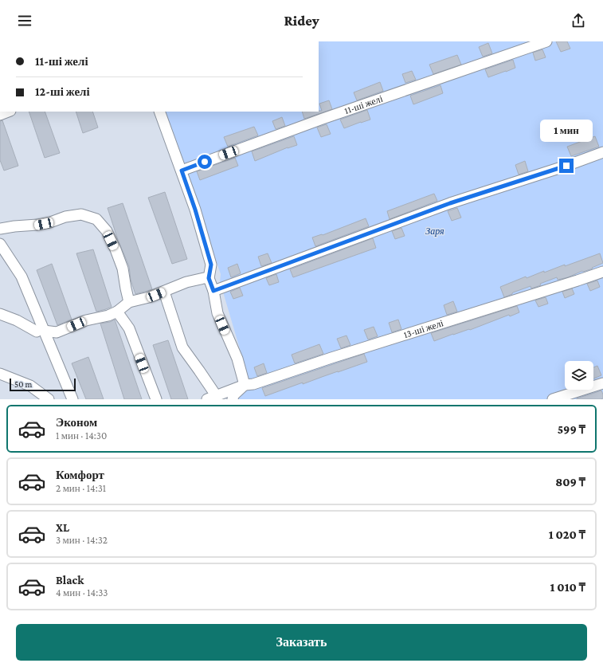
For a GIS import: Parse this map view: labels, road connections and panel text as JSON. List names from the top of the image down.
{
  "streets": {
    "street": ["11-ші желі", "13-ші желі"]
  },
  "parks": ["Заря"],
  "scale_bar": "50 m",
  "page": {
    "header": "Ridey",
    "banner": ["11-ші желі", "12-ші желі"],
    "bubble": "1 мин",
    "scale": "50 m",
    "list": [
      {
        "name": "Эконом",
        "note": "1 мин · 14:30",
        "value": "599 ₸"
      },
      {
        "name": "Комфорт",
        "note": "2 мин · 14:31",
        "value": "809 ₸"
      },
      {
        "name": "XL",
        "note": "3 мин · 14:32",
        "value": "1 020 ₸"
      },
      {
        "name": "Black",
        "note": "4 мин · 14:33",
        "value": "1 010 ₸"
      }
    ],
    "buttons": "Заказать"
  }
}
